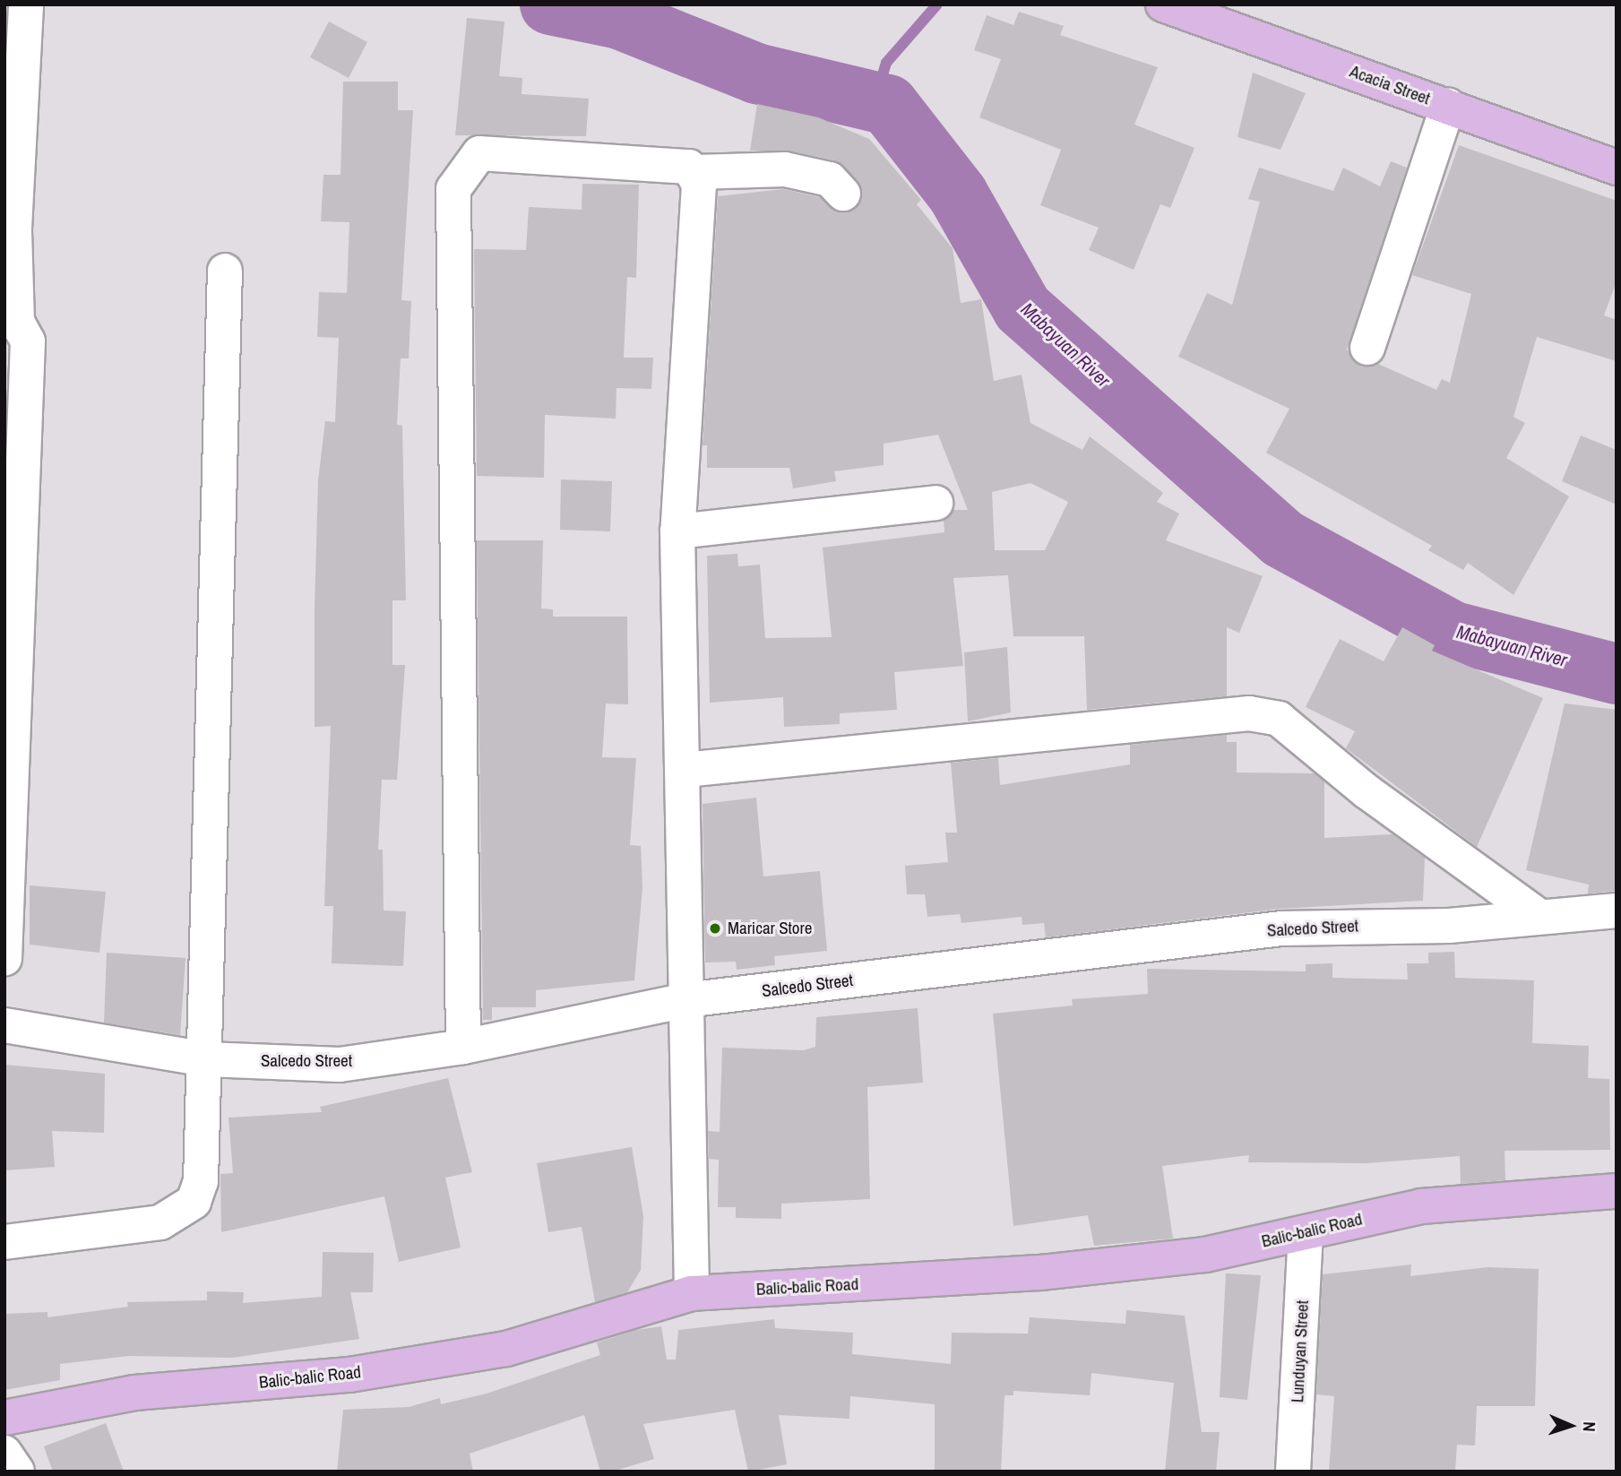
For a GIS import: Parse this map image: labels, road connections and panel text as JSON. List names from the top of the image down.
{
  "streets": {
    "main road": ["Acacia Street", "Balic-balic Road"],
    "street": ["Salcedo Street", "Lunduyan Street"]
  },
  "crossings": [
    ["Balic-balic Road", "Lunduyan Street"]
  ],
  "water": ["Mabayuan River"],
  "places": ["Maricar Store"],
  "north": "right"
}
